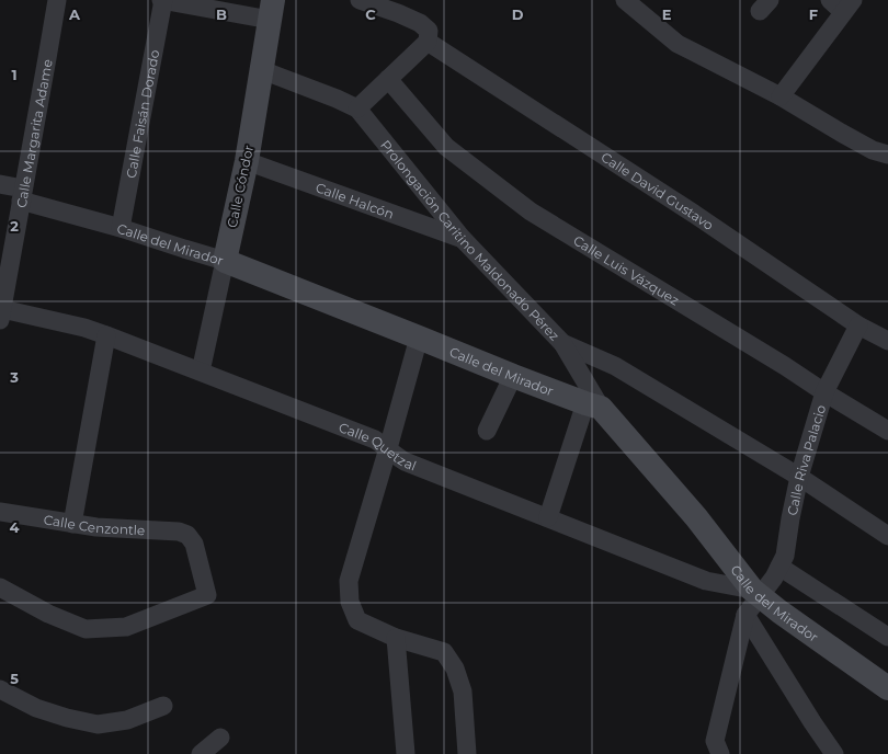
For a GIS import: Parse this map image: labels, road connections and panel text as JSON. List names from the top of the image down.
{
  "streets": {
    "street": [
      "Calle Faisán Dorado",
      "Calle Margarita Adame",
      "Calle Cóndor",
      "Calle David Gustavo",
      "Calle Halcón",
      "Prolongación Caritino Maldonado Pérez",
      "Calle del Mirador",
      "Calle Luis Vázquez",
      "Calle Quetzal",
      "Calle Riva Palacio",
      "Calle Cenzontle"
    ]
  },
  "crossings": [
    ["Calle Faisán Dorado", "Calle del Mirador"],
    ["Calle Margarita Adame", "Calle del Mirador"],
    ["Calle Margarita Adame", "Calle Quetzal"],
    ["Calle Cóndor", "Calle Halcón"],
    ["Calle Cóndor", "Calle del Mirador"],
    ["Calle Cóndor", "Calle Quetzal"],
    ["Calle David Gustavo", "Calle Riva Palacio"],
    ["Calle Halcón", "Prolongación Caritino Maldonado Pérez"],
    ["Prolongación Caritino Maldonado Pérez", "Calle Riva Palacio"],
    ["Calle del Mirador", "Calle Quetzal"],
    ["Calle del Mirador", "Calle Riva Palacio"],
    ["Calle Luis Vázquez", "Calle Riva Palacio"],
    ["Calle Quetzal", "Calle Riva Palacio"]
  ],
  "grid": {
    "columns": [
      "A",
      "B",
      "C",
      "D",
      "E",
      "F"
    ],
    "rows": [
      "1",
      "2",
      "3",
      "4",
      "5"
    ]
  }
}
